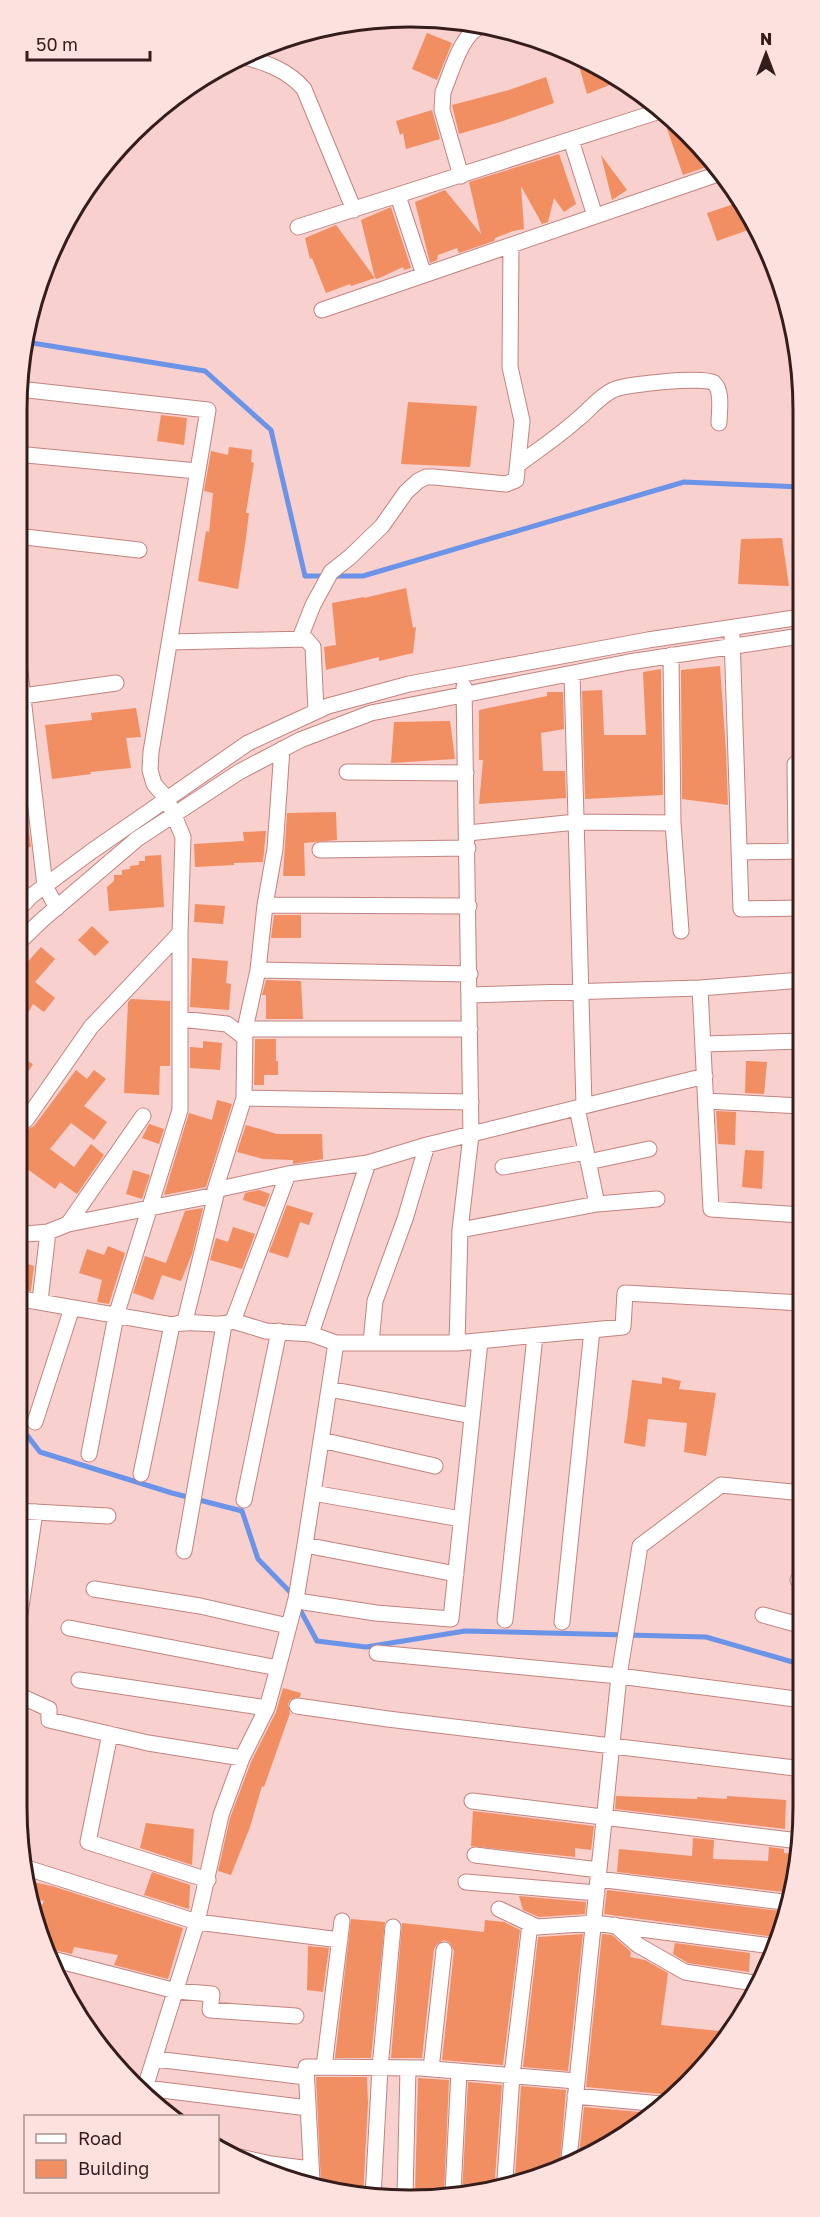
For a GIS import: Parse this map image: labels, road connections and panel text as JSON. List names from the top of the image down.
{
  "legend": ["Road", "Building"],
  "scale_bar": "50 m",
  "north": "top"
}
